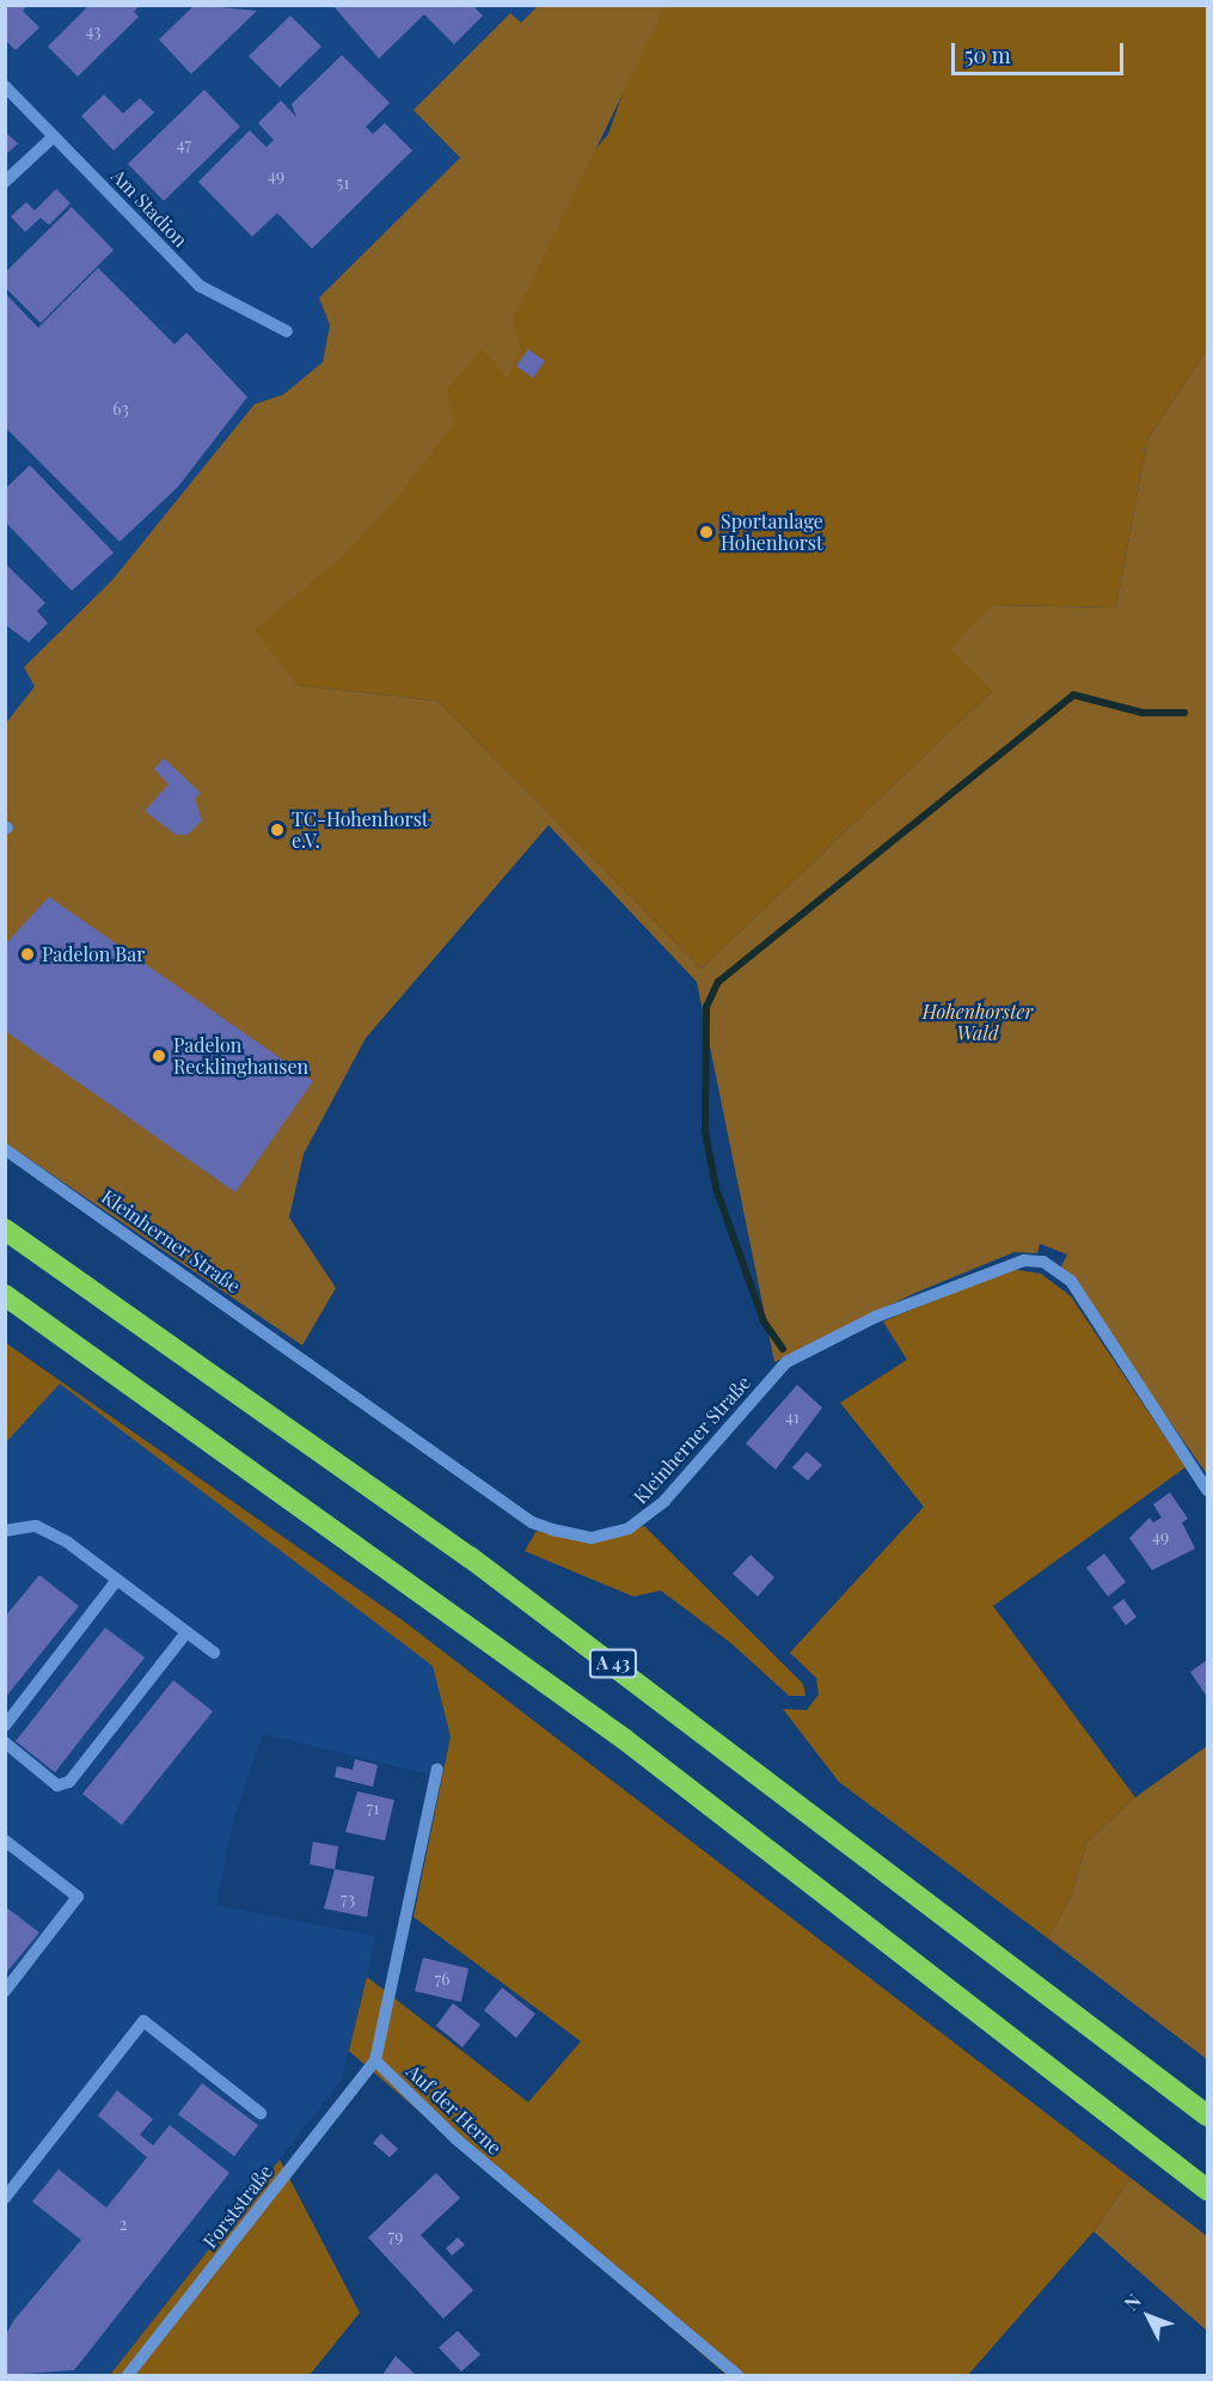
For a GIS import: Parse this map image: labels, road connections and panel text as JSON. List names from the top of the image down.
{
  "streets": {
    "highway": ["A 43"],
    "street": [
      "Am Stadion",
      "Kleinherner Straße",
      "Auf der Herne",
      "Forststraße"
    ]
  },
  "crossings": [
    ["Auf der Herne", "Forststraße"]
  ],
  "parks": ["Hohenhorster Wald"],
  "places": [
    "Sportanlage Hohenhorst",
    "TC-Hohenhorst e.V.",
    "Padelon Bar",
    "Padelon Recklinghausen"
  ],
  "house_numbers": [
    "43",
    "47",
    "49",
    "51",
    "63",
    "41",
    "49",
    "71",
    "73",
    "76",
    "2",
    "79"
  ],
  "scale_bar": "50 m",
  "north": "top left"
}
